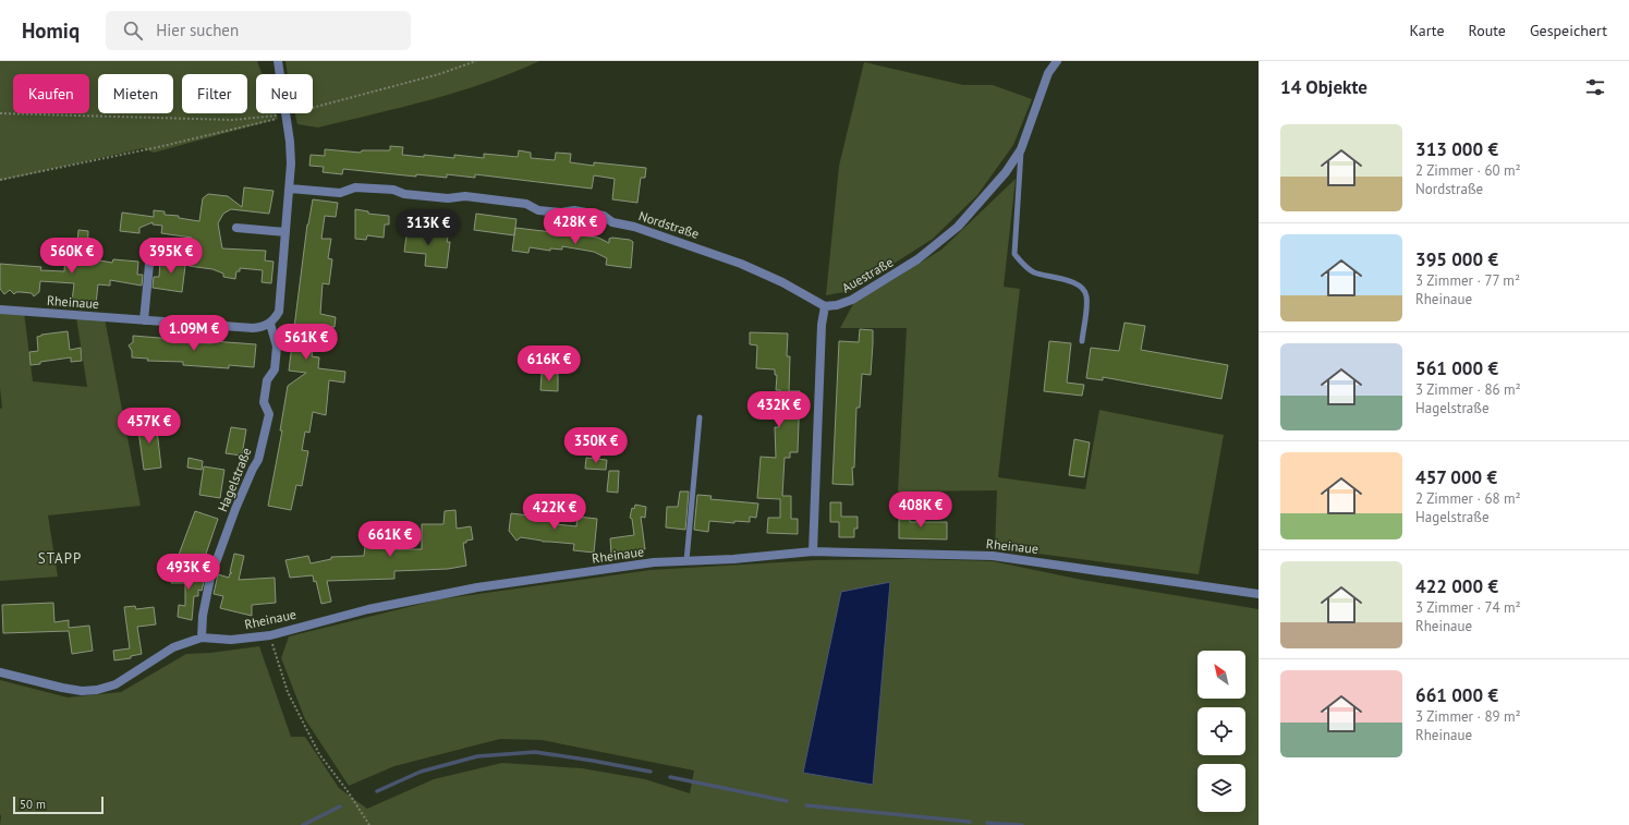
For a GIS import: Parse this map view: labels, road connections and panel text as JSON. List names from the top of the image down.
{
  "streets": {
    "street": [
      "Nordstraße",
      "Auestraße",
      "Rheinaue",
      "Hagelstraße"
    ]
  },
  "crossings": [
    ["Nordstraße", "Auestraße"],
    ["Rheinaue", "Hagelstraße"]
  ],
  "districts": ["STAPP"],
  "scale_bar": "50 m",
  "north": "top left",
  "page": {
    "header": "Homiq",
    "search": "Hier suchen",
    "nav": ["Karte", "Route", "Gespeichert"],
    "heading": "14 Objekte",
    "chip": [
      "Kaufen",
      "Mieten",
      "Filter",
      "Neu"
    ],
    "list": [
      {
        "name": "313 000 €",
        "note": "2 Zimmer · 60 m² · Nordstraße"
      },
      {
        "name": "395 000 €",
        "note": "3 Zimmer · 77 m² · Rheinaue"
      },
      {
        "name": "561 000 €",
        "note": "3 Zimmer · 86 m² · Hagelstraße"
      },
      {
        "name": "457 000 €",
        "note": "2 Zimmer · 68 m² · Hagelstraße"
      },
      {
        "name": "422 000 €",
        "note": "3 Zimmer · 74 m² · Rheinaue"
      },
      {
        "name": "661 000 €",
        "note": "3 Zimmer · 89 m² · Rheinaue"
      }
    ],
    "price": [
      "428K €",
      "313K €",
      "560K €",
      "395K €",
      "1.09M €",
      "561K €",
      "616K €",
      "432K €",
      "457K €",
      "350K €",
      "408K €",
      "422K €",
      "661K €",
      "493K €"
    ],
    "scale": "50 m"
  }
}
